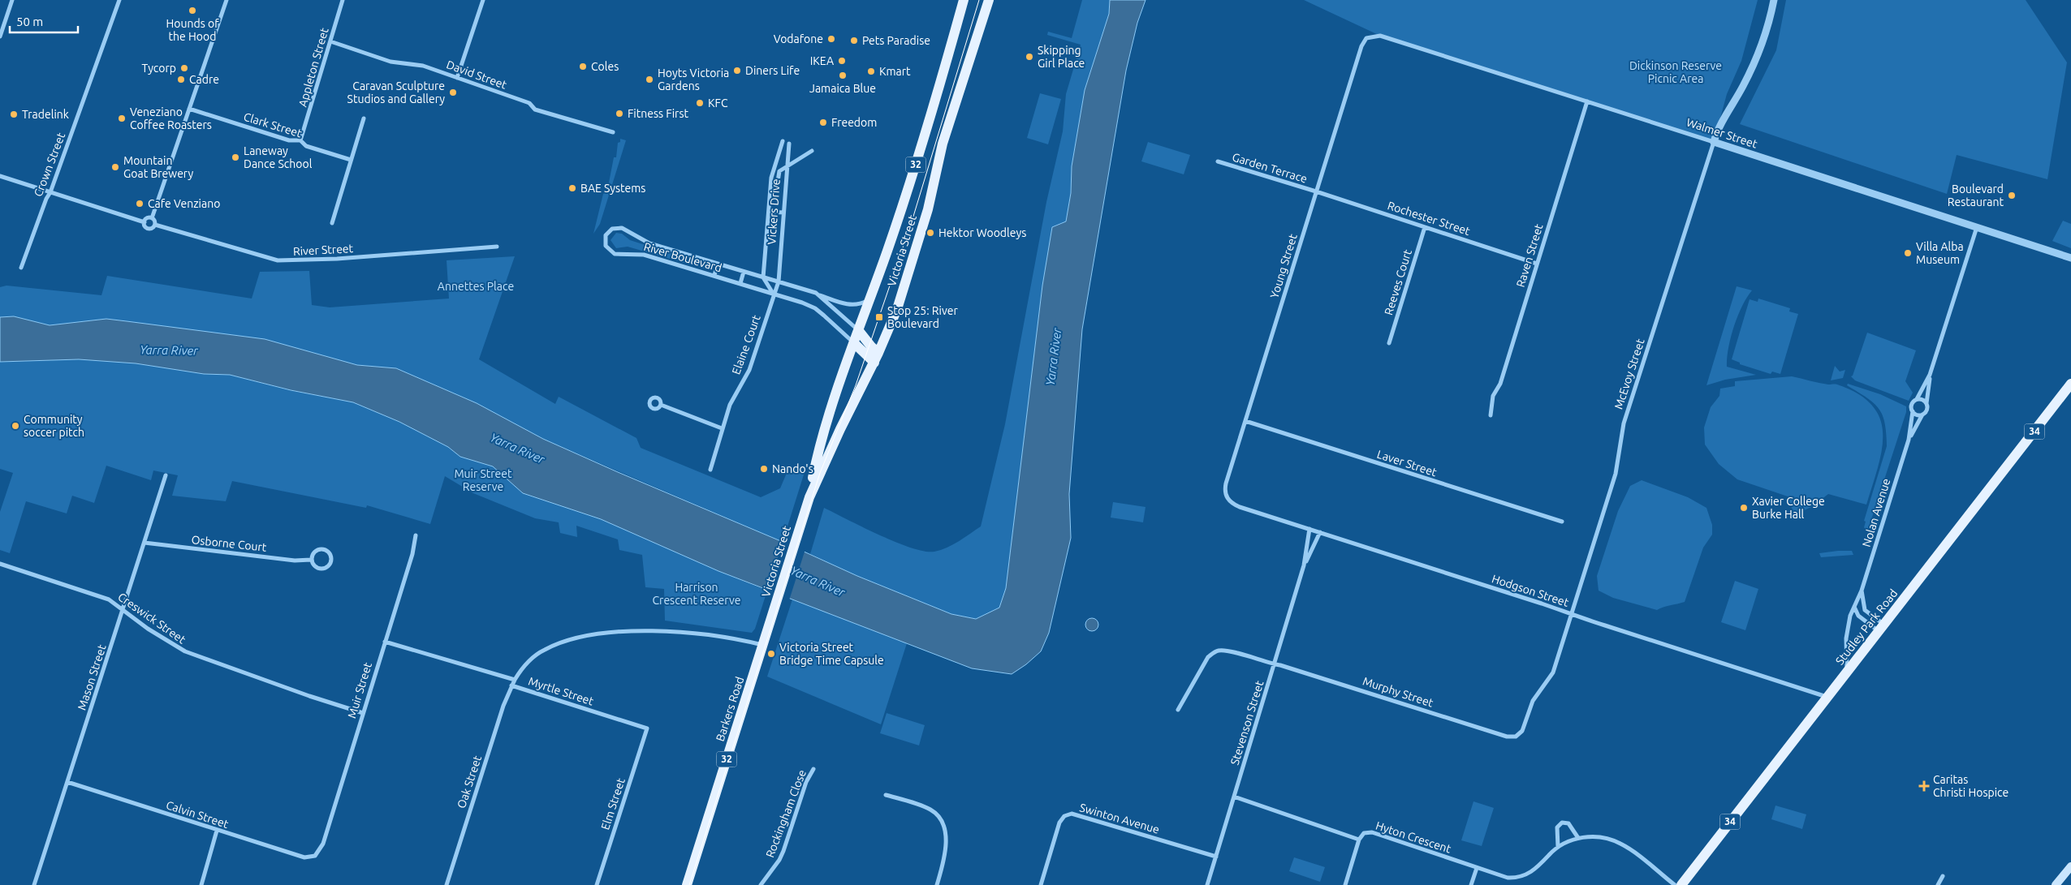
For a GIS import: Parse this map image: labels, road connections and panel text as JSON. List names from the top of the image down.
{
  "streets": {
    "main road": [
      "32",
      "Victoria Street",
      "34",
      "Studley Park Road",
      "Barkers Road"
    ],
    "street": [
      "Appleton Street",
      "David Street",
      "Clark Street",
      "Walmer Street",
      "Crown Street",
      "Garden Terrace",
      "Vickers Drive",
      "Rochester Street",
      "River Street",
      "Raven Street",
      "River Boulevard",
      "Young Street",
      "Reeves Court",
      "Elaine Court",
      "McEvoy Street",
      "Laver Street",
      "Nolan Avenue",
      "Osborne Court",
      "Hodgson Street",
      "Creswick Street",
      "Mason Street",
      "Muir Street",
      "Myrtle Street",
      "Murphy Street",
      "Stevenson Street",
      "Oak Street",
      "Elm Street",
      "Rockingham Close",
      "Calvin Street",
      "Swinton Avenue",
      "Hyton Crescent"
    ]
  },
  "crossings": [
    ["Appleton Street", "David Street"],
    ["Appleton Street", "Clark Street"],
    ["Walmer Street", "Raven Street"],
    ["Walmer Street", "Young Street"],
    ["Walmer Street", "McEvoy Street"],
    ["Garden Terrace", "Rochester Street"],
    ["Garden Terrace", "Young Street"],
    ["Vickers Drive", "River Boulevard"],
    ["Vickers Drive", "Elaine Court"],
    ["Rochester Street", "Raven Street"],
    ["Rochester Street", "Young Street"],
    ["Rochester Street", "Reeves Court"],
    ["Victoria Street", "River Boulevard"],
    ["Victoria Street", "Barkers Road"],
    ["River Boulevard", "Elaine Court"],
    ["Young Street", "Laver Street"],
    ["Young Street", "Hodgson Street"],
    ["McEvoy Street", "Hodgson Street"],
    ["McEvoy Street", "Murphy Street"],
    ["Nolan Avenue", "Studley Park Road"],
    ["Osborne Court", "Mason Street"],
    ["Hodgson Street", "Studley Park Road"],
    ["Hodgson Street", "Stevenson Street"],
    ["Creswick Street", "Mason Street"],
    ["Creswick Street", "Muir Street"],
    ["Mason Street", "Calvin Street"],
    ["Muir Street", "Myrtle Street"],
    ["Muir Street", "Calvin Street"],
    ["Myrtle Street", "Oak Street"],
    ["Myrtle Street", "Elm Street"],
    ["Murphy Street", "Stevenson Street"],
    ["Stevenson Street", "Swinton Avenue"],
    ["Stevenson Street", "Hyton Crescent"]
  ],
  "water": ["Yarra River"],
  "parks": [
    "Dickinson Reserve Picnic Area",
    "Annettes Place",
    "Muir Street Reserve",
    "Harrison Crescent Reserve"
  ],
  "places": {
    "other": [
      "Hounds of the Hood",
      "Vodafone",
      "Pets Paradise",
      "Skipping Girl Place",
      "IKEA",
      "Coles",
      "Tycorp",
      "Diners Life",
      "Kmart",
      "Jamaica Blue",
      "Cadre",
      "Hoyts Victoria Gardens",
      "Caravan Sculpture Studios and Gallery",
      "KFC",
      "Fitness First",
      "Tradelink",
      "Veneziano Coffee Roasters",
      "Freedom",
      "Laneway Dance School",
      "Mountain Goat Brewery",
      "BAE Systems",
      "Boulevard Restaurant",
      "Cafe Venziano",
      "Hektor Woodleys",
      "Villa Alba Museum",
      "Community soccer pitch",
      "Nando's",
      "Xavier College Burke Hall",
      "Victoria Street Bridge Time Capsule"
    ],
    "transit": ["Stop 25: River Boulevard"],
    "health": ["Caritas Christi Hospice"]
  },
  "scale_bar": "50 m"
}
